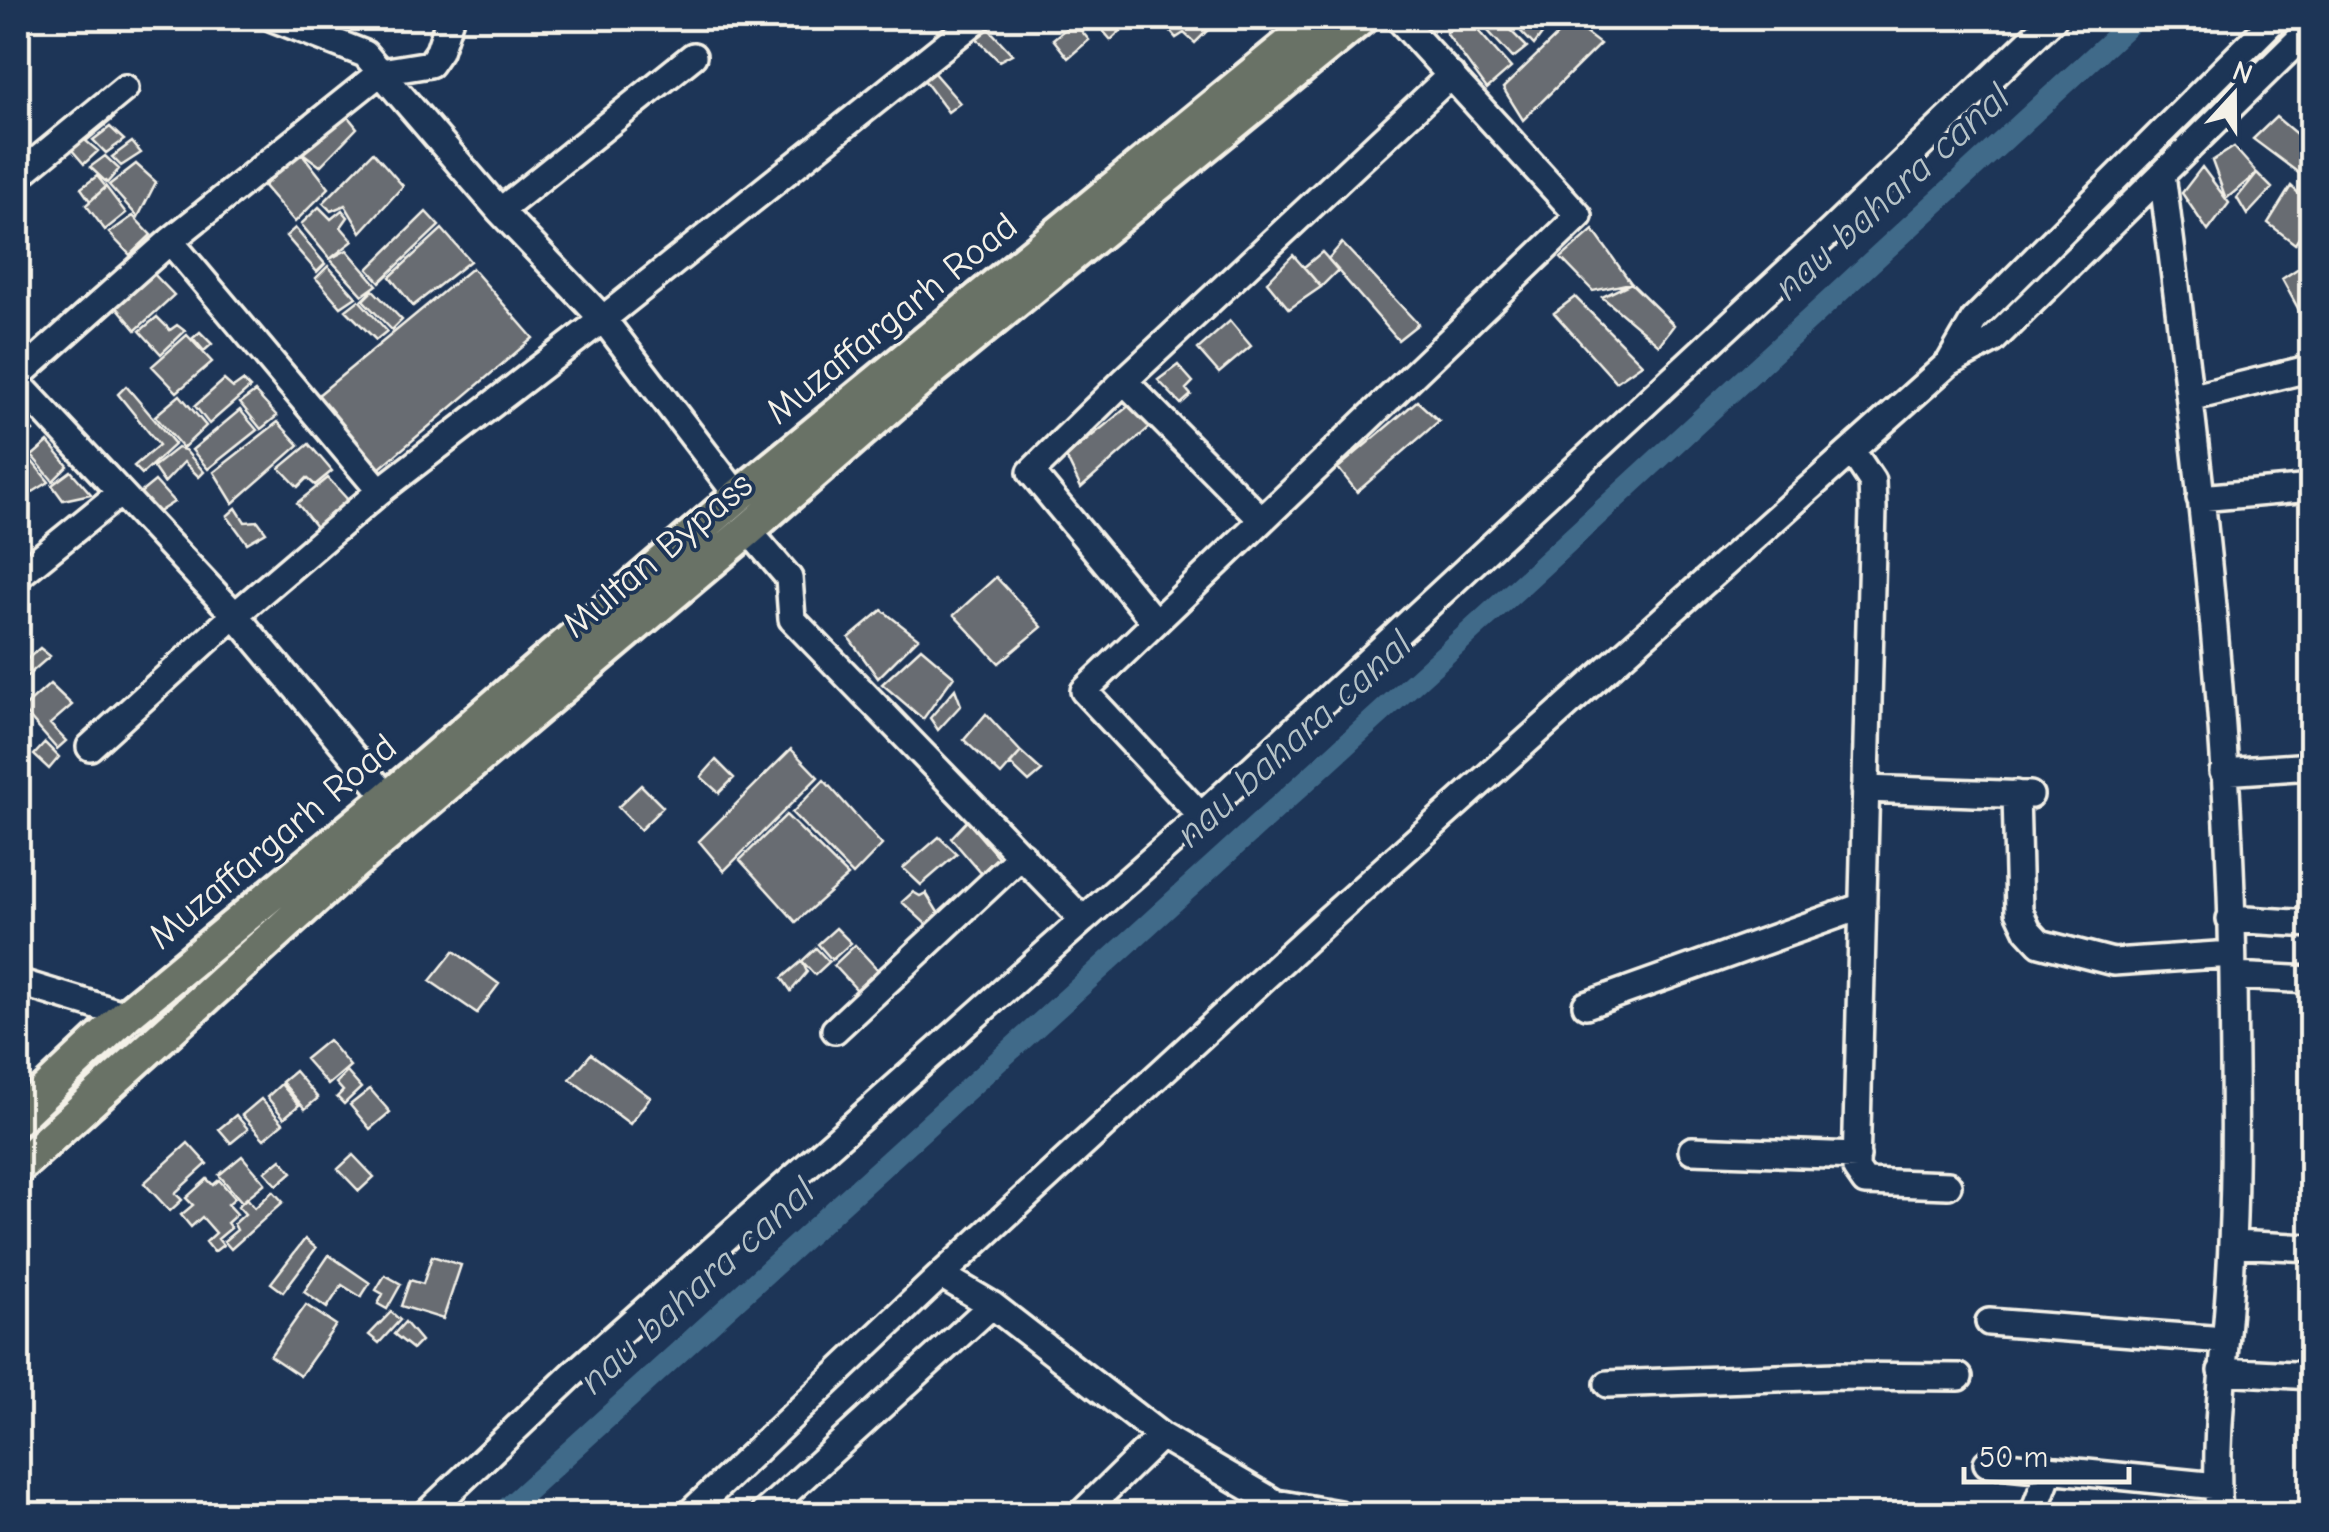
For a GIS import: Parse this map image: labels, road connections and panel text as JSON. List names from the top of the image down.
{
  "streets": {
    "main road": ["Muzaffargarh Road", "Multan Bypass"]
  },
  "water": ["nau bahara canal"],
  "scale_bar": "50 m",
  "north": "top"
}
